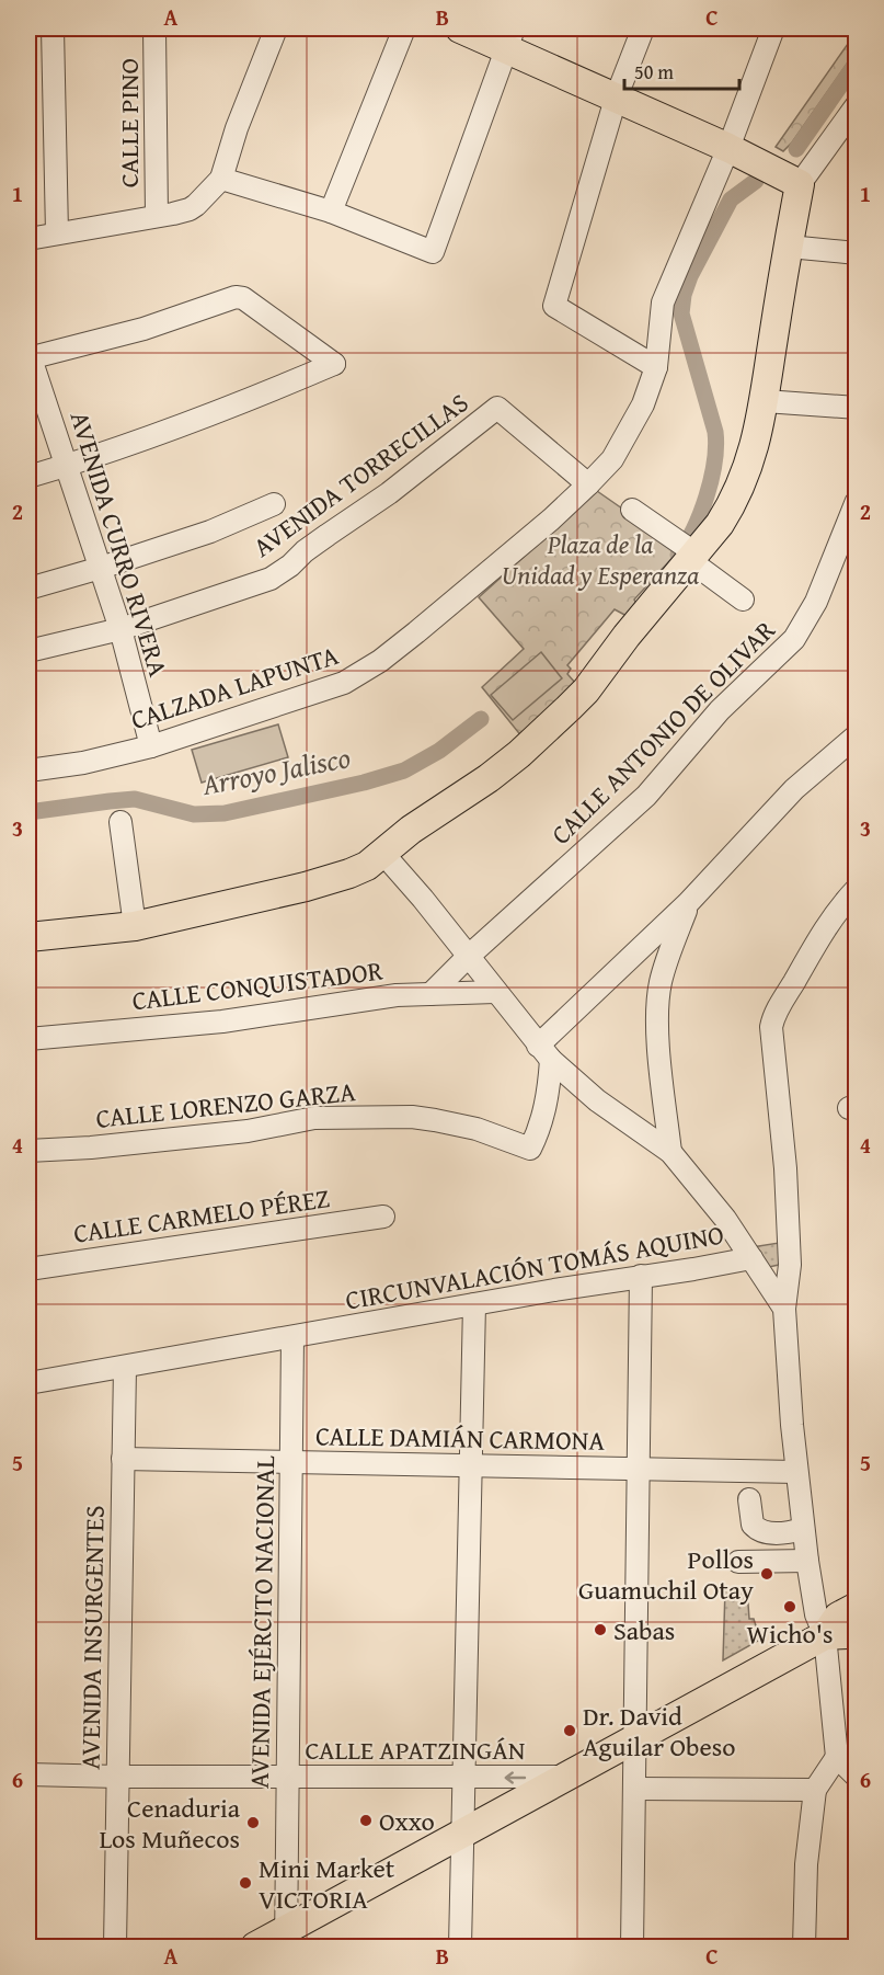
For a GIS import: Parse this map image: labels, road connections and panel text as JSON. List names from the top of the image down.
{
  "streets": {
    "street": [
      "CALLE PINO",
      "AVENIDA TORRECILLAS",
      "AVENIDA CURRO RIVERA",
      "CALZADA LAPUNTA",
      "CALLE ANTONIO DE OLIVAR",
      "CALLE CONQUISTADOR",
      "CALLE LORENZO GARZA",
      "CALLE CARMELO PÉREZ",
      "CIRCUNVALACIÓN TOMÁS AQUINO",
      "CALLE DAMIÁN CARMONA",
      "AVENIDA EJÉRCITO NACIONAL",
      "AVENIDA INSURGENTES",
      "CALLE APATZINGÁN"
    ]
  },
  "crossings": [
    ["AVENIDA TORRECILLAS", "AVENIDA CURRO RIVERA"],
    ["AVENIDA TORRECILLAS", "CALZADA LAPUNTA"],
    ["AVENIDA CURRO RIVERA", "CALZADA LAPUNTA"],
    ["CALLE ANTONIO DE OLIVAR", "CALLE CONQUISTADOR"],
    ["CIRCUNVALACIÓN TOMÁS AQUINO", "AVENIDA EJÉRCITO NACIONAL"],
    ["CIRCUNVALACIÓN TOMÁS AQUINO", "AVENIDA INSURGENTES"],
    ["CALLE DAMIÁN CARMONA", "AVENIDA EJÉRCITO NACIONAL"],
    ["CALLE DAMIÁN CARMONA", "AVENIDA INSURGENTES"],
    ["AVENIDA EJÉRCITO NACIONAL", "CALLE APATZINGÁN"],
    ["AVENIDA INSURGENTES", "CALLE APATZINGÁN"]
  ],
  "water": ["Arroyo Jalisco"],
  "parks": ["Plaza de la Unidad y Esperanza"],
  "places": [
    "Pollos Guamuchil Otay",
    "Wicho's",
    "Sabas",
    "Dr. David Aguilar Obeso",
    "Oxxo",
    "Cenaduria Los Muñecos",
    "Mini Market VICTORIA"
  ],
  "scale_bar": "50 m",
  "grid": {
    "columns": ["A", "B", "C"],
    "rows": [
      "1",
      "2",
      "3",
      "4",
      "5",
      "6"
    ]
  }
}
